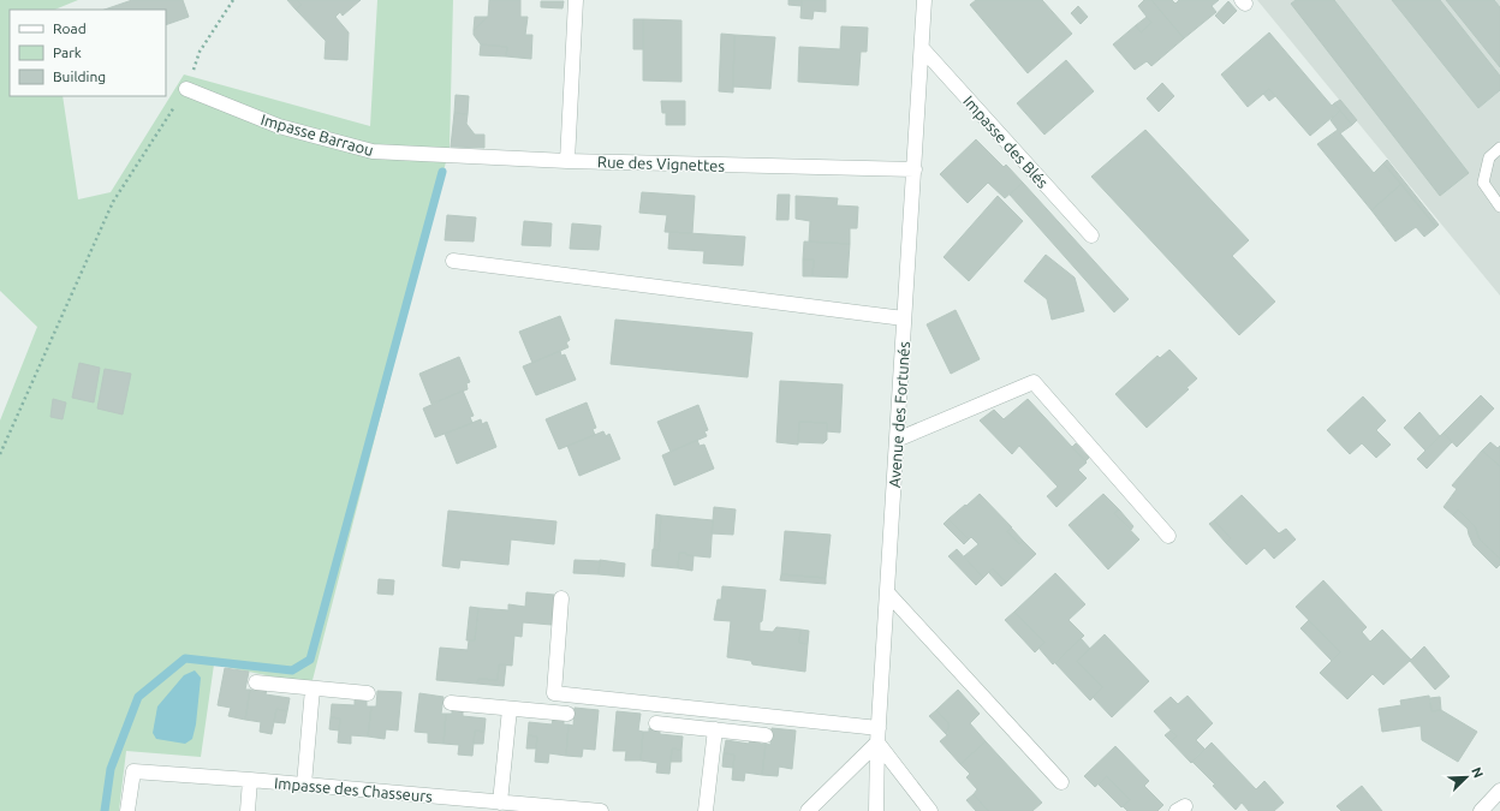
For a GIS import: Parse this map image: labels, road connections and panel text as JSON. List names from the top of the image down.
{
  "streets": {
    "street": [
      "Impasse Barraou",
      "Impasse des Blés",
      "Rue des Vignettes",
      "Avenue des Fortunés",
      "Impasse des Chasseurs"
    ]
  },
  "crossings": [
    ["Impasse Barraou", "Rue des Vignettes"],
    ["Impasse des Blés", "Avenue des Fortunés"],
    ["Rue des Vignettes", "Avenue des Fortunés"]
  ],
  "legend": ["Road", "Park", "Building"],
  "north": "top right"
}
